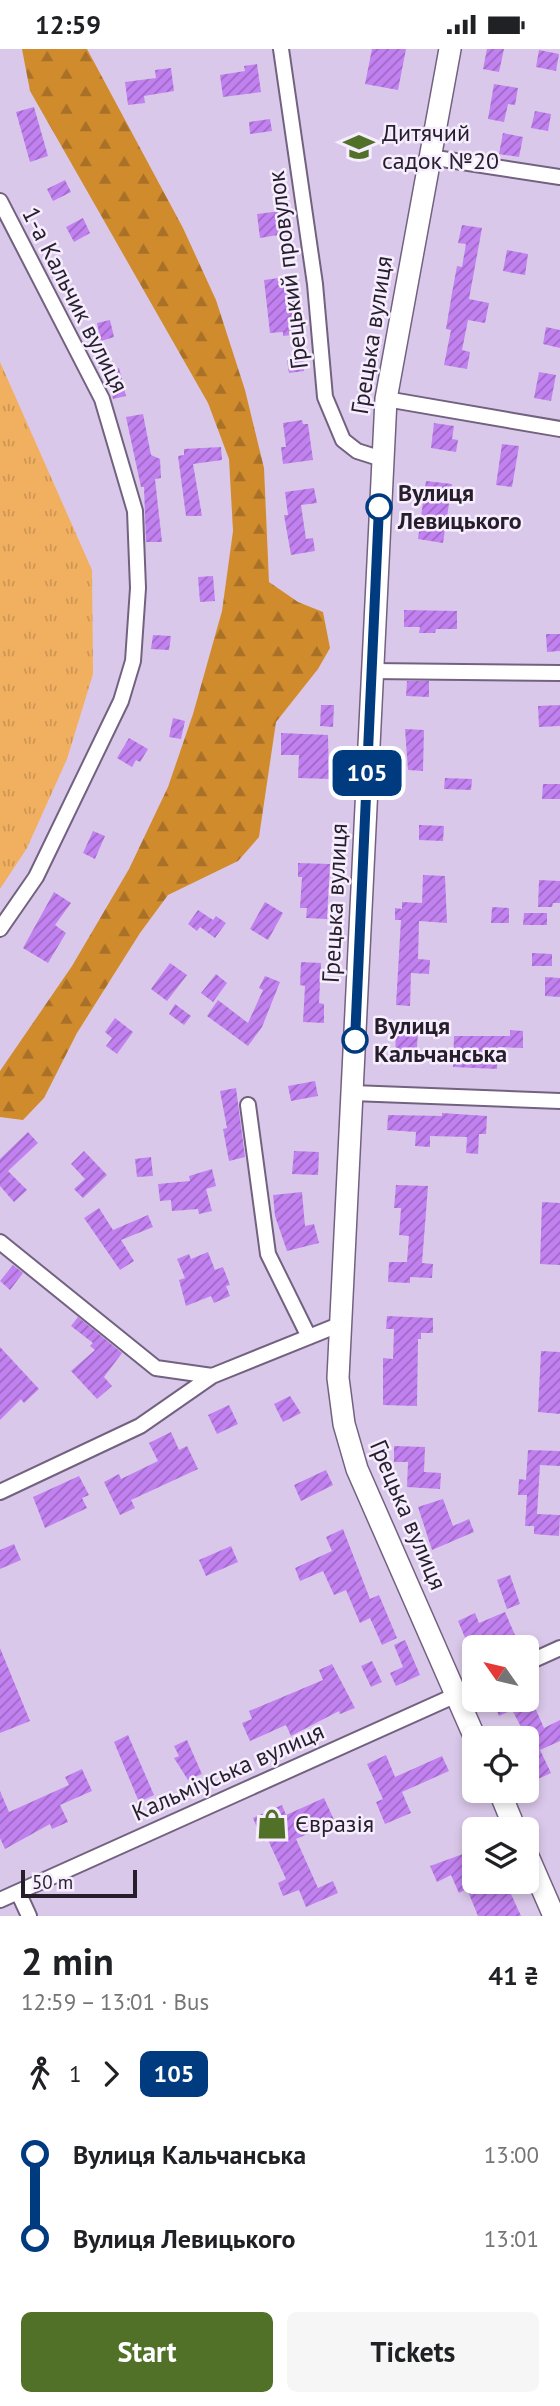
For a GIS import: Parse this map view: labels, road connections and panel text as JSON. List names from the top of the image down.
{
  "streets": {
    "street": [
      "Грецький провулок",
      "1-а Кальчик вулиця",
      "Грецька вулиця",
      "Кальміуська вулиця"
    ]
  },
  "crossings": [
    ["Грецький провулок", "Грецька вулиця"]
  ],
  "places": {
    "school or university": ["Дитячий садок №20"],
    "other": ["Вулиця Левицького", "Вулиця Кальчанська"],
    "shop": ["Євразія"]
  },
  "lines": ["bus line 105"],
  "scale_bar": "50 m",
  "north": "top left",
  "page": {
    "status": "12:59",
    "on_map": "105",
    "scale": "50 m",
    "heading": ["2 min", "12:59 – 13:01 · Bus", "41 ₴"],
    "legs": ["1", "105"],
    "list": [
      {
        "name": "Вулиця Кальчанська",
        "value": "13:00"
      },
      {
        "name": "Вулиця Левицького",
        "value": "13:01"
      }
    ],
    "buttons": ["Start", "Tickets"]
  }
}
